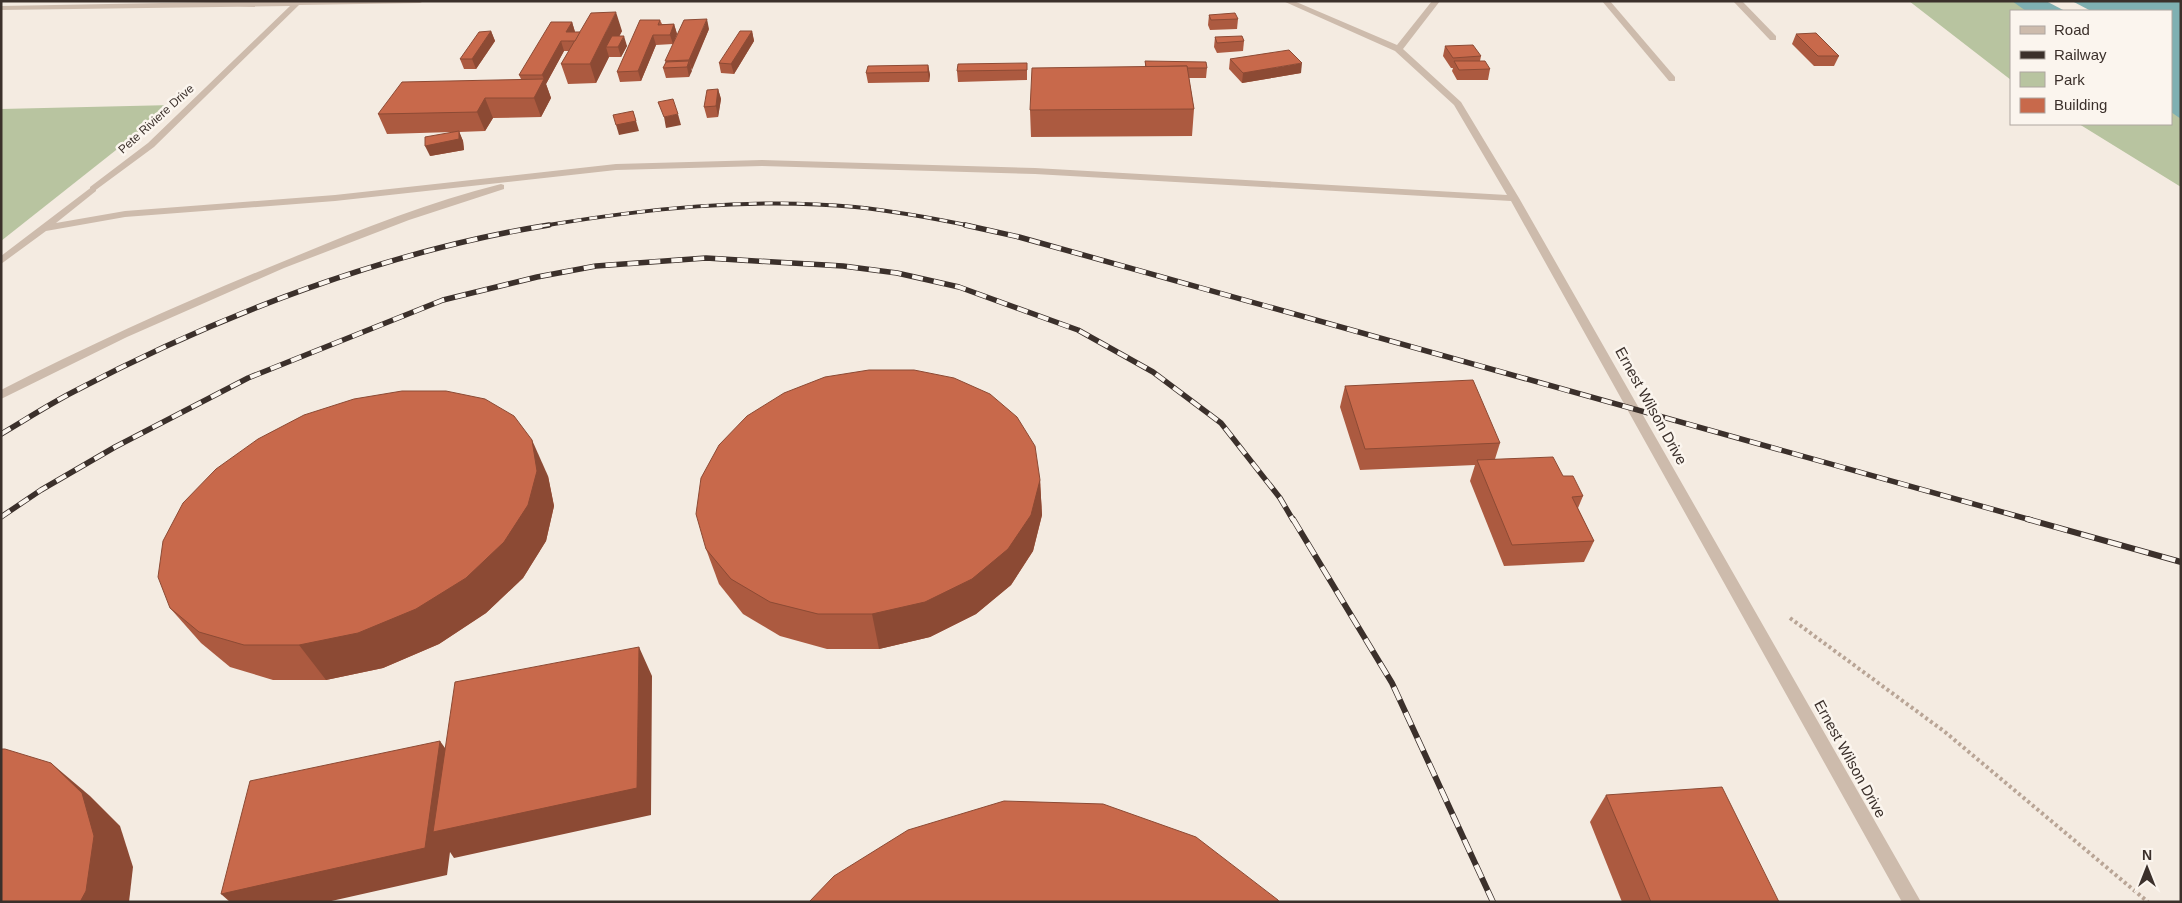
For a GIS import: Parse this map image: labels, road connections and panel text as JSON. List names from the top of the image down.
{
  "streets": {
    "street": ["Pete Riviere Drive", "Ernest Wilson Drive"]
  },
  "legend": [
    "Road",
    "Railway",
    "Park",
    "Building"
  ],
  "north": "top"
}
